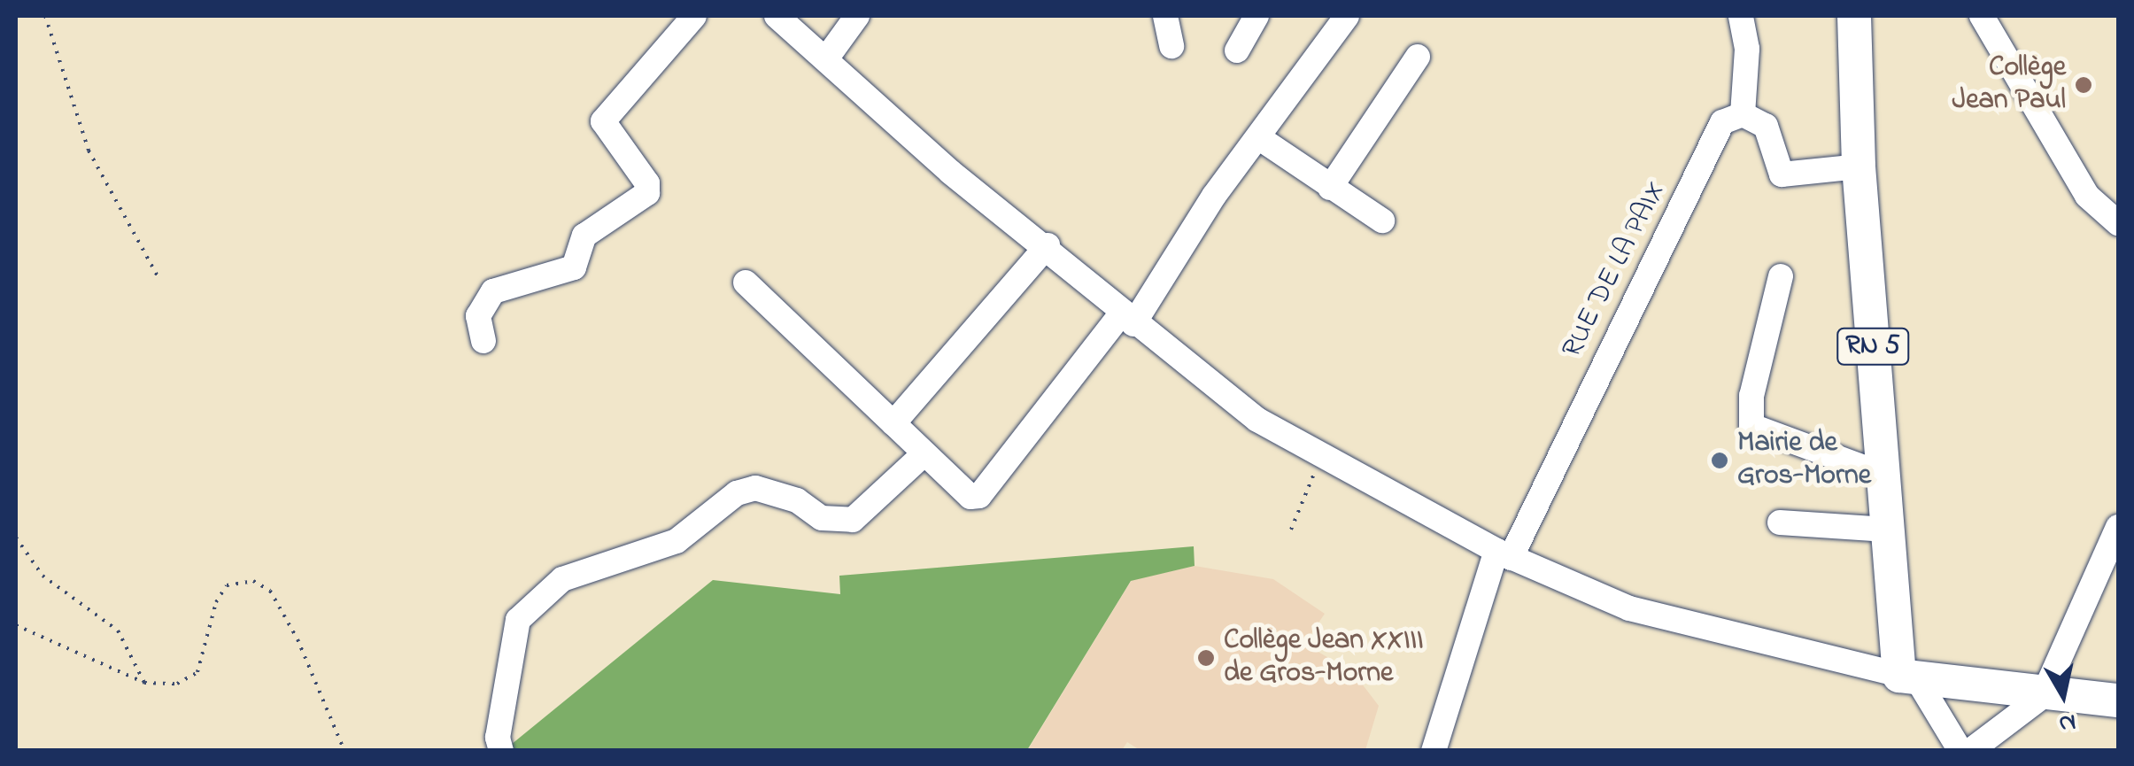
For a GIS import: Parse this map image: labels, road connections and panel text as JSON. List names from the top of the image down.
{
  "streets": {
    "main road": ["RN 5"],
    "street": ["RUE DE LA PAIX"]
  },
  "places": ["Collège Jean Paul", "Mairie de Gros-Morne", "Collège Jean XXIII de Gros-Morne"],
  "north": "bottom"
}
